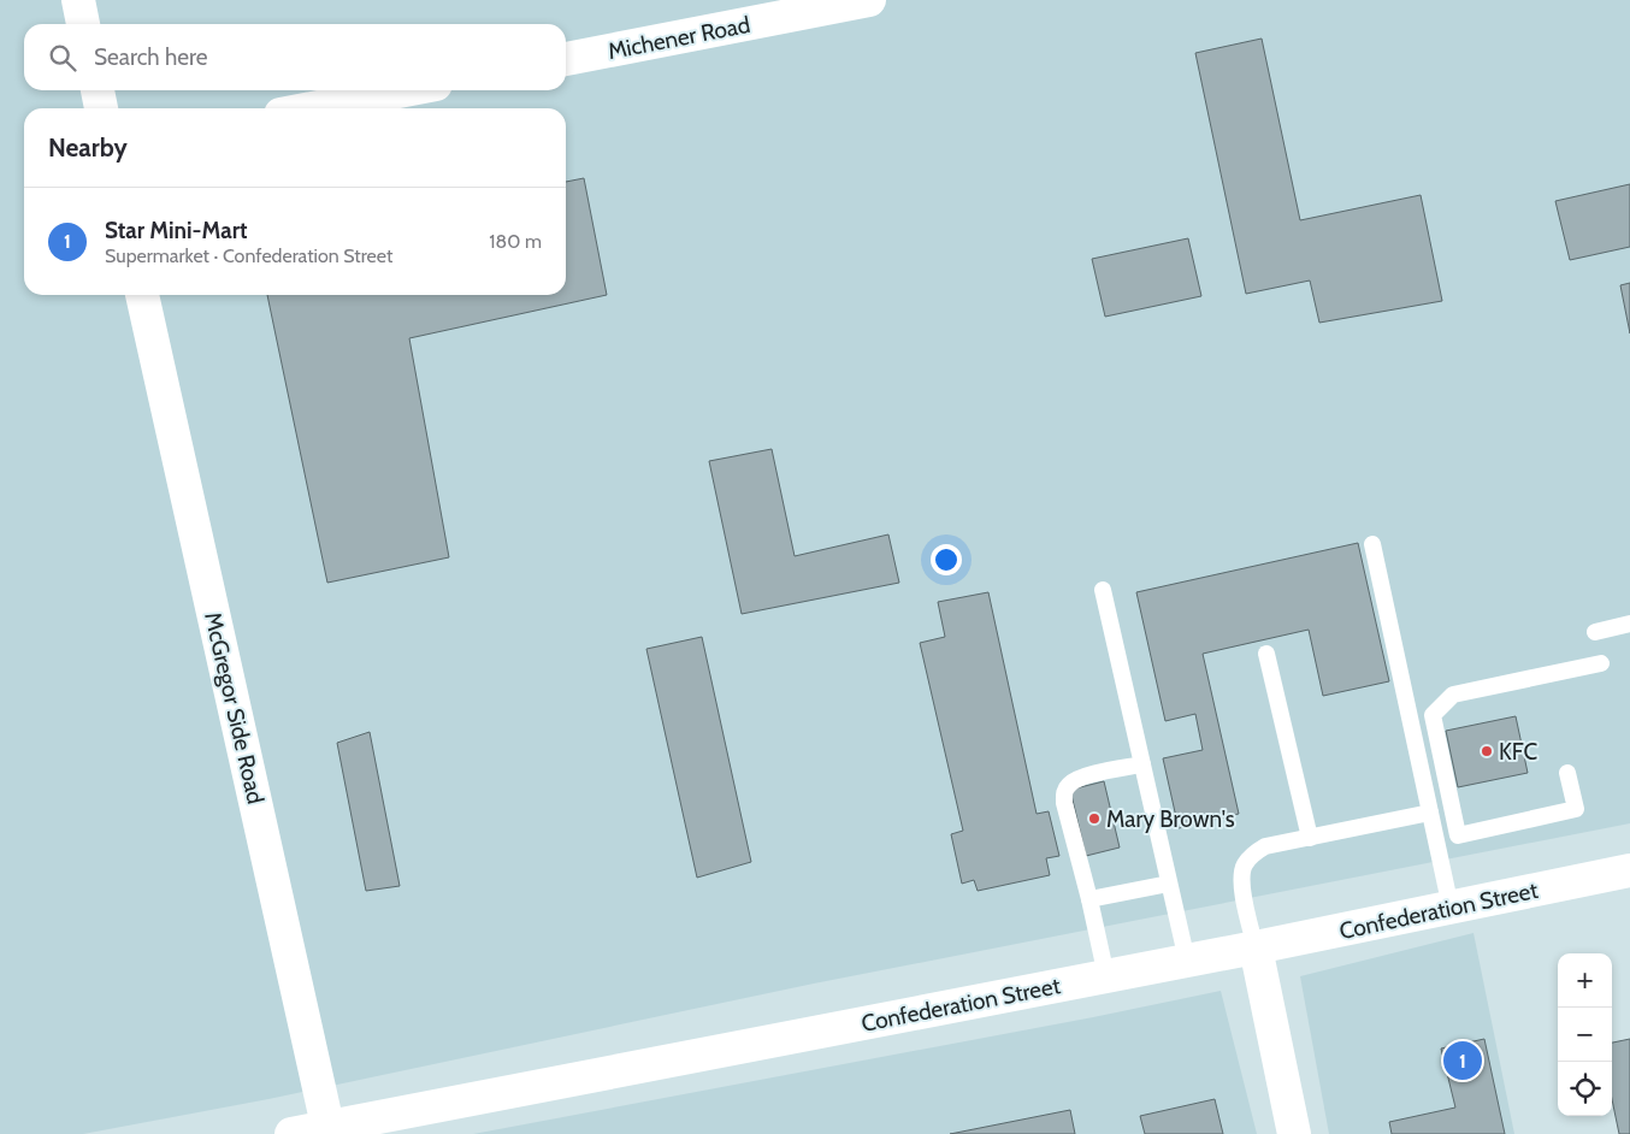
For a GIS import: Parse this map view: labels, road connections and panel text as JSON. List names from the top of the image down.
{
  "streets": {
    "street": ["Michener Road", "McGregor Side Road", "Confederation Street"]
  },
  "crossings": [
    ["McGregor Side Road", "Confederation Street"]
  ],
  "places": ["KFC", "Mary Brown's"],
  "page": {
    "search": "Search here",
    "heading": "Nearby",
    "list": [
      {
        "mark": "1",
        "name": "Star Mini-Mart",
        "note": "Supermarket · Confederation Street",
        "value": "180 m"
      }
    ],
    "map_buttons": ["+", "−"],
    "pins": "1"
  }
}
